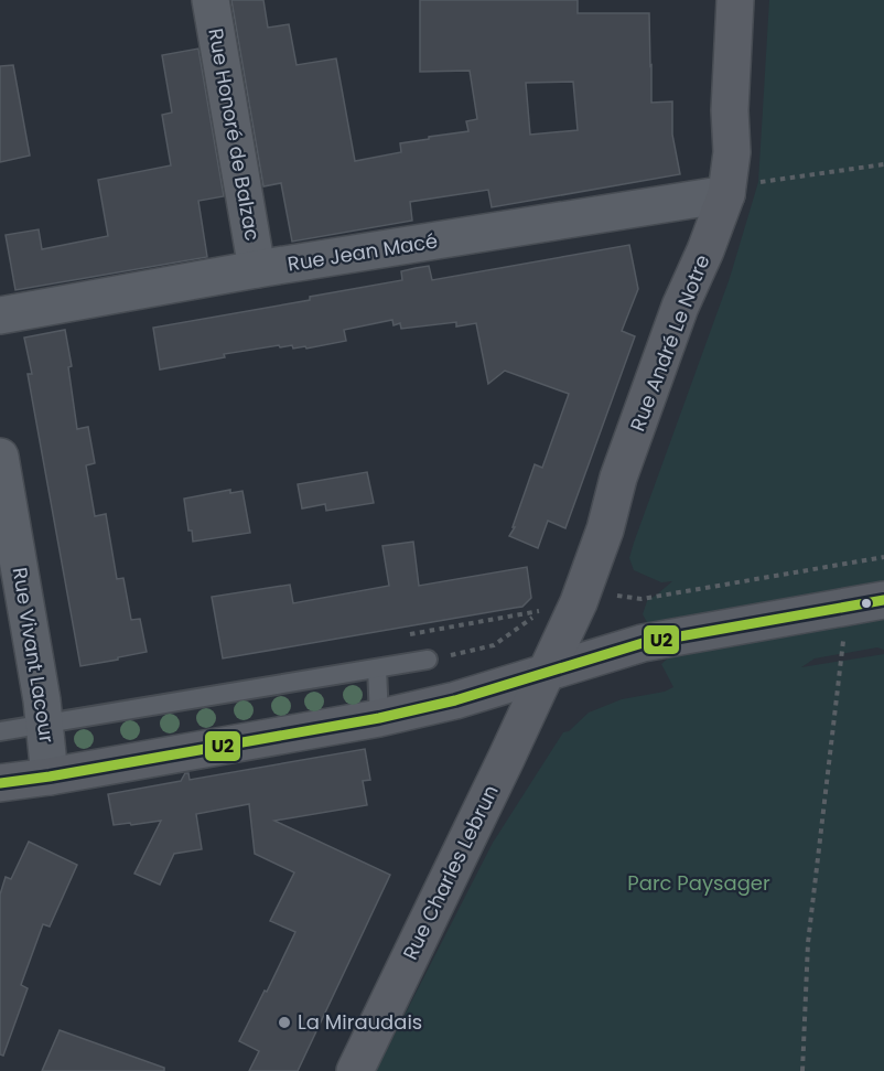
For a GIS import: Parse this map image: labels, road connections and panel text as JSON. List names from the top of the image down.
{
  "streets": {
    "street": [
      "Rue Honoré de Balzac",
      "Rue Jean Macé",
      "Rue André Le Notre",
      "Rue Vivant Lacour",
      "Rue Charles Lebrun"
    ]
  },
  "crossings": [
    ["Rue Honoré de Balzac", "Rue Jean Macé"],
    ["Rue Jean Macé", "Rue André Le Notre"],
    ["Rue André Le Notre", "Rue Charles Lebrun"]
  ],
  "parks": ["Parc Paysager"],
  "places": ["La Miraudais"],
  "lines": ["transit line U2"]
}
